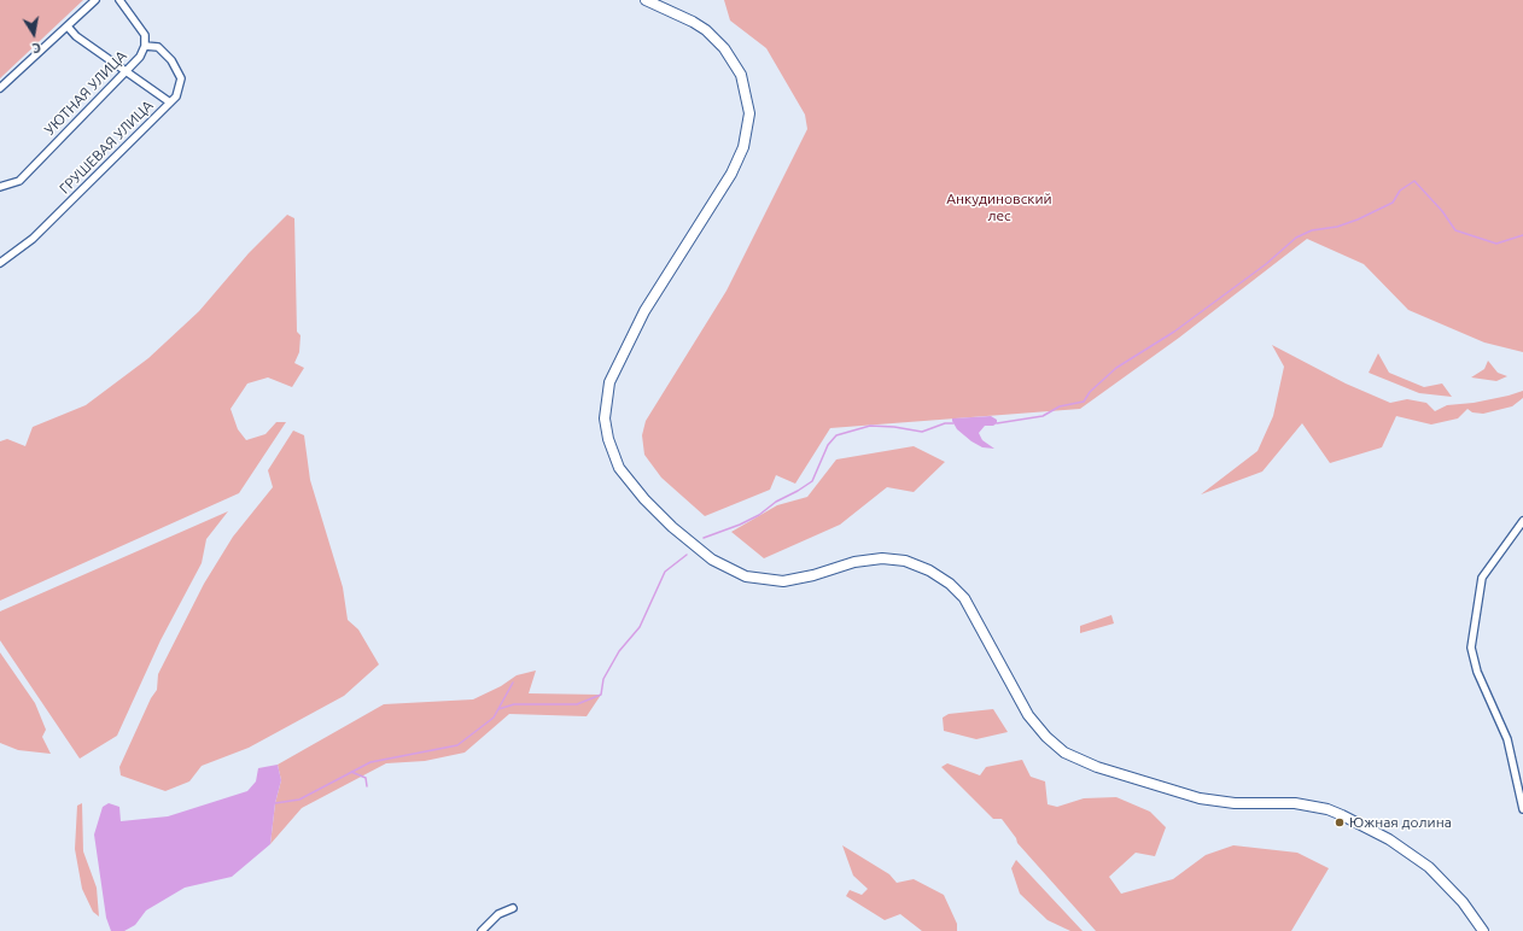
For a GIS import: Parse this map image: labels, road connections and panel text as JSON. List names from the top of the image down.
{
  "streets": {
    "street": ["УЮТНАЯ УЛИЦА", "ГРУШЕВАЯ УЛИЦА"]
  },
  "crossings": [
    ["УЮТНАЯ УЛИЦА", "ГРУШЕВАЯ УЛИЦА"]
  ],
  "parks": ["Анкудиновский лес"],
  "places": ["Южная долина"],
  "north": "bottom"
}
